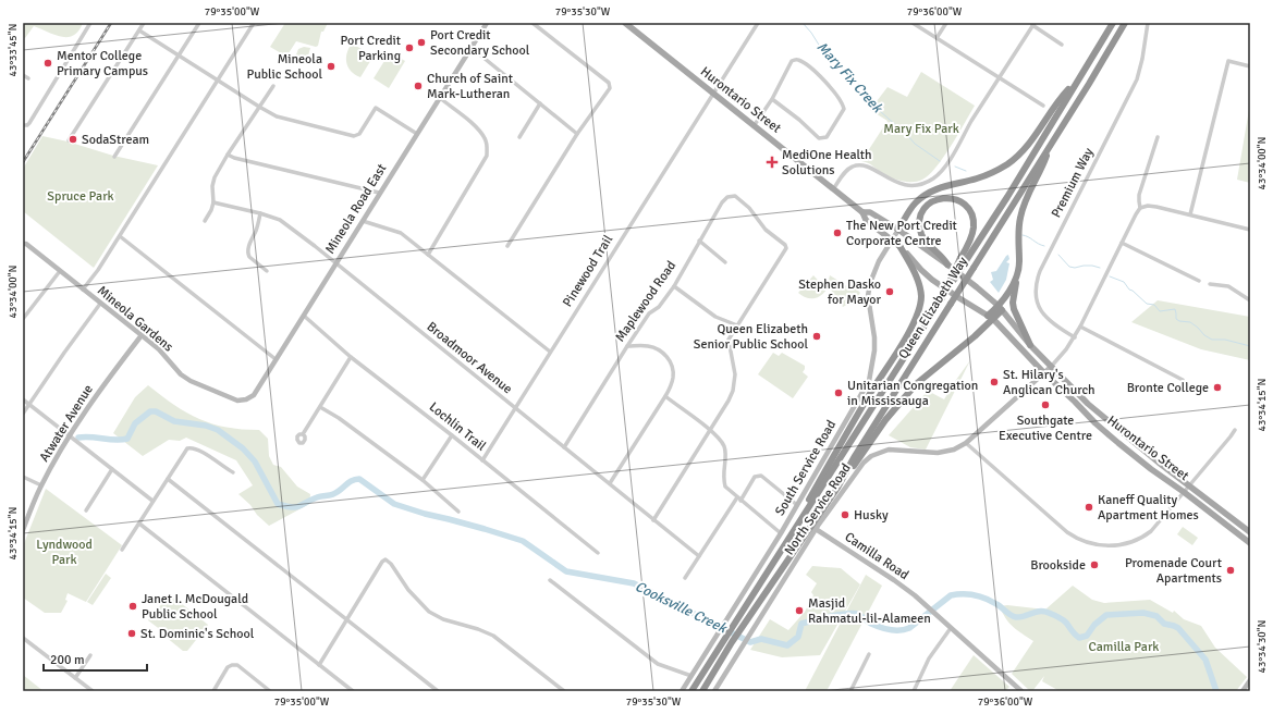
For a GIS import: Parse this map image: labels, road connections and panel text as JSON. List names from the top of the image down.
{
  "streets": {
    "highway": ["Queen Elizabeth Way"],
    "main road": ["Hurontario Street"],
    "street": [
      "Premium Way",
      "Mineola Road East",
      "Pinewood Trail",
      "Maplewood Road",
      "Mineola Gardens",
      "Broadmoor Avenue",
      "Atwater Avenue",
      "Lochlin Trail",
      "South Service Road",
      "North Service Road",
      "Camilla Road"
    ]
  },
  "crossings": [
    ["Hurontario Street", "Pinewood Trail"],
    ["Hurontario Street", "South Service Road"],
    ["Hurontario Street", "North Service Road"],
    ["Mineola Road East", "Mineola Gardens"],
    ["Mineola Road East", "Broadmoor Avenue"],
    ["Mineola Road East", "Lochlin Trail"],
    ["Pinewood Trail", "Broadmoor Avenue"],
    ["Pinewood Trail", "Lochlin Trail"],
    ["Maplewood Road", "Broadmoor Avenue"],
    ["Mineola Gardens", "Atwater Avenue"],
    ["North Service Road", "Camilla Road"]
  ],
  "water": ["Mary Fix Creek", "Cooksville Creek"],
  "parks": [
    "Mary Fix Park",
    "Spruce Park",
    "Lyndwood Park",
    "Camilla Park"
  ],
  "places": {
    "other": [
      "Port Credit Secondary School",
      "Port Credit Parking",
      "Mentor College Primary Campus",
      "Mineola Public School",
      "Church of Saint Mark-Lutheran",
      "SodaStream",
      "The New Port Credit Corporate Centre",
      "Stephen Dasko for Mayor",
      "Queen Elizabeth Senior Public School",
      "St. Hilary's Anglican Church",
      "Bronte College",
      "Unitarian Congregation in Mississauga",
      "Southgate Executive Centre",
      "Kaneff Quality Apartment Homes",
      "Husky",
      "Brookside",
      "Promenade Court Apartments",
      "Janet I. McDougald Public School",
      "Masjid Rahmatul-lil-Alameen",
      "St. Dominic's School"
    ],
    "health": ["MediOne Health Solutions"]
  },
  "scale_bar": "200 m",
  "coordinates": [
    "79°35'00\"W",
    "79°35'30\"W",
    "79°36'00\"W",
    "43°33'45\"N",
    "43°34'00\"N",
    "43°34'15\"N",
    "43°34'30\"N"
  ]
}
